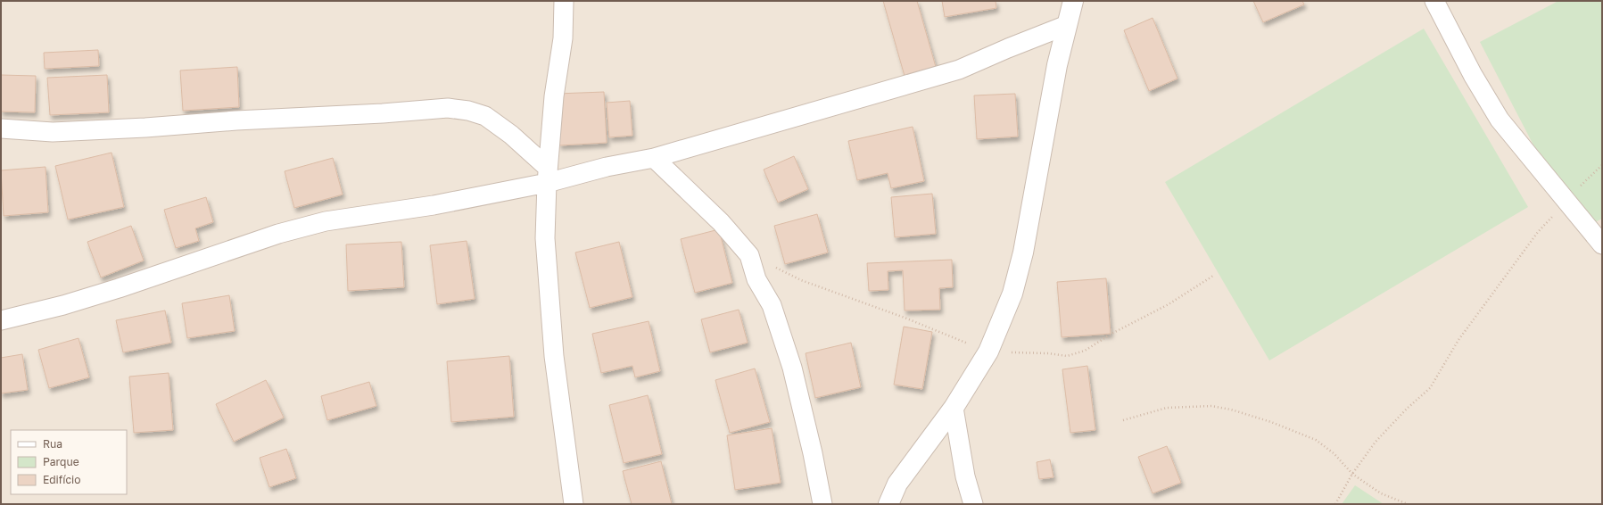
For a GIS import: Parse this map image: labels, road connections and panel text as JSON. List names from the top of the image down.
{
  "legend": ["Rua", "Parque", "Edifício"]
}
